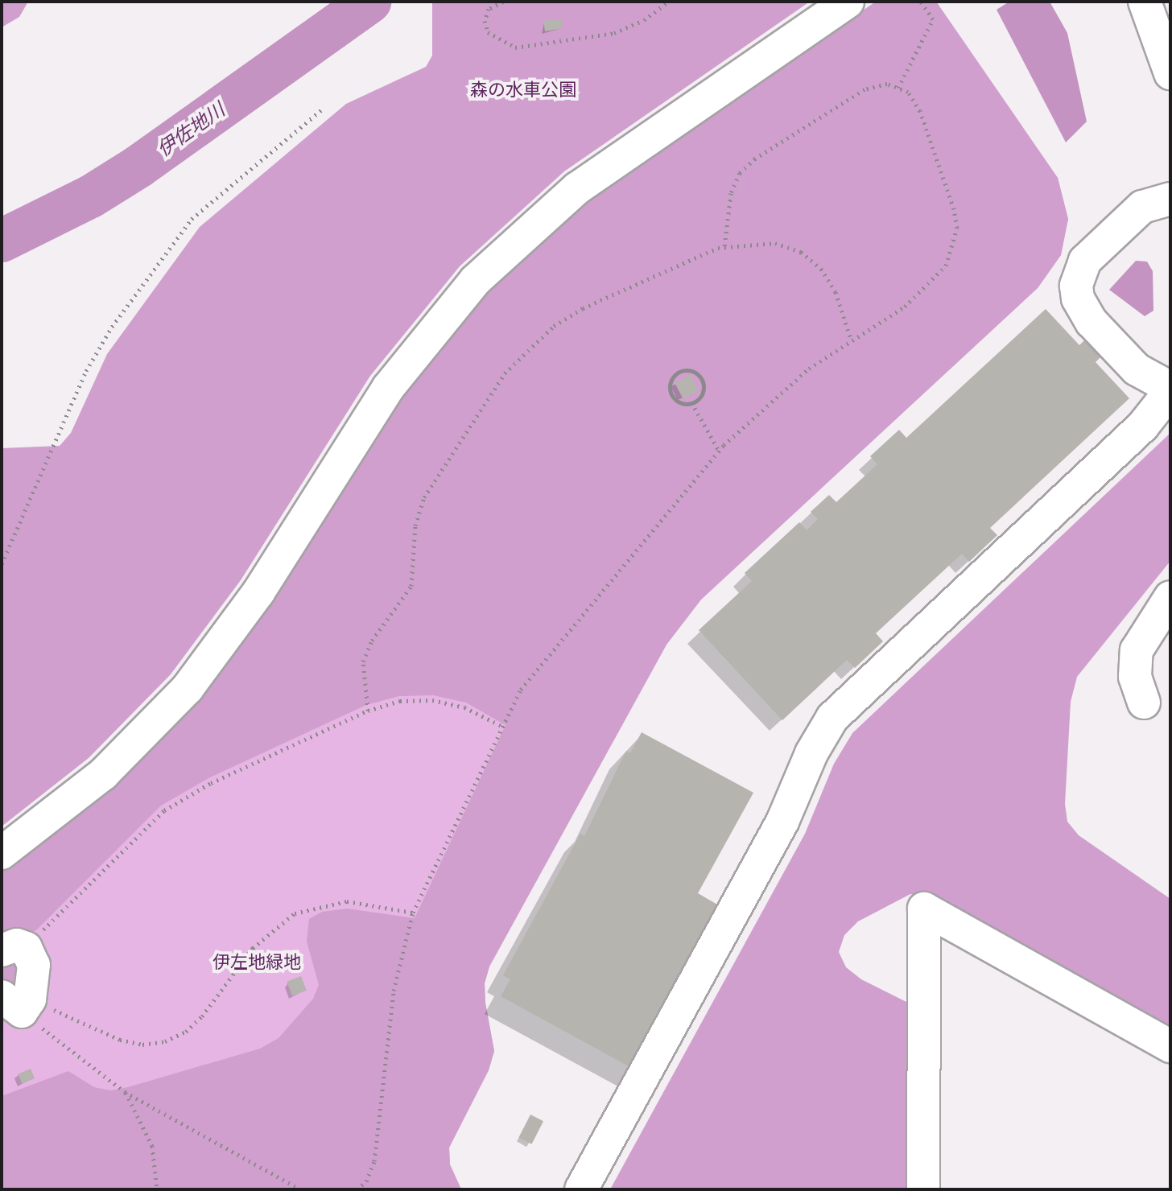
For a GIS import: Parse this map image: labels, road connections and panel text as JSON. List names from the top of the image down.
{
  "water": ["伊佐地川"],
  "parks": ["森の水車公園", "伊左地緑地"]
}
